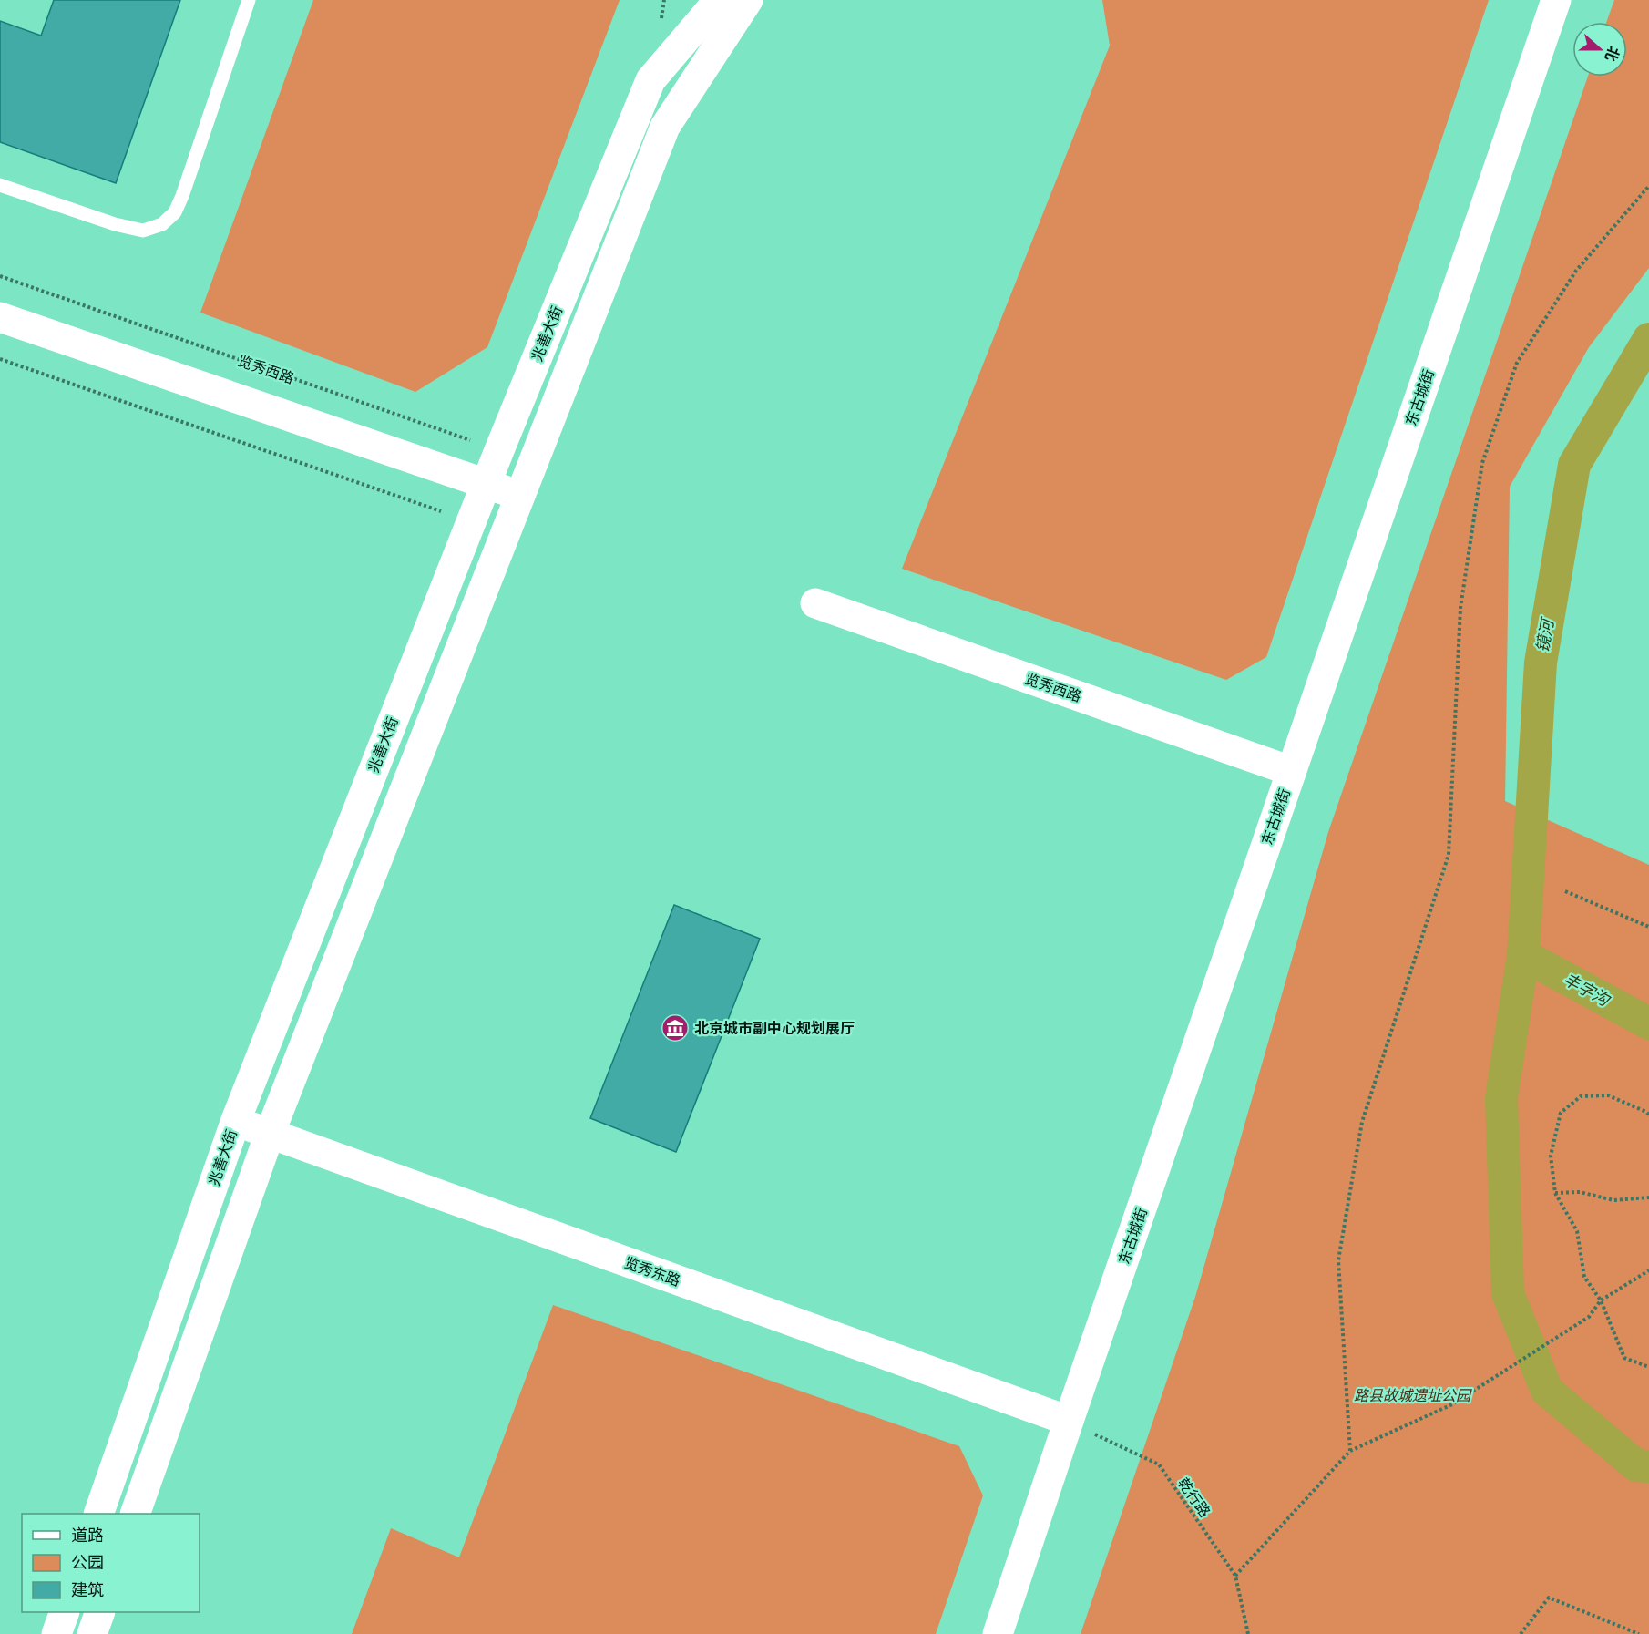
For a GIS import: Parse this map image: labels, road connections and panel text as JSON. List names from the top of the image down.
{
  "streets": {
    "street": [
      "兆善大街",
      "览秀西路",
      "东古城街",
      "览秀东路"
    ],
    "path": ["乾行路"]
  },
  "crossings": [
    ["兆善大街", "览秀西路"],
    ["兆善大街", "览秀东路"],
    ["览秀西路", "东古城街"],
    ["东古城街", "览秀东路"],
    ["东古城街", "乾行路"],
    ["览秀东路", "乾行路"]
  ],
  "water": ["镜河", "丰字沟"],
  "parks": ["路县故城遗址公园"],
  "places": {
    "museum": ["北京城市副中心规划展厅"]
  },
  "legend": ["道路", "公园", "建筑"],
  "north": "right"
}
